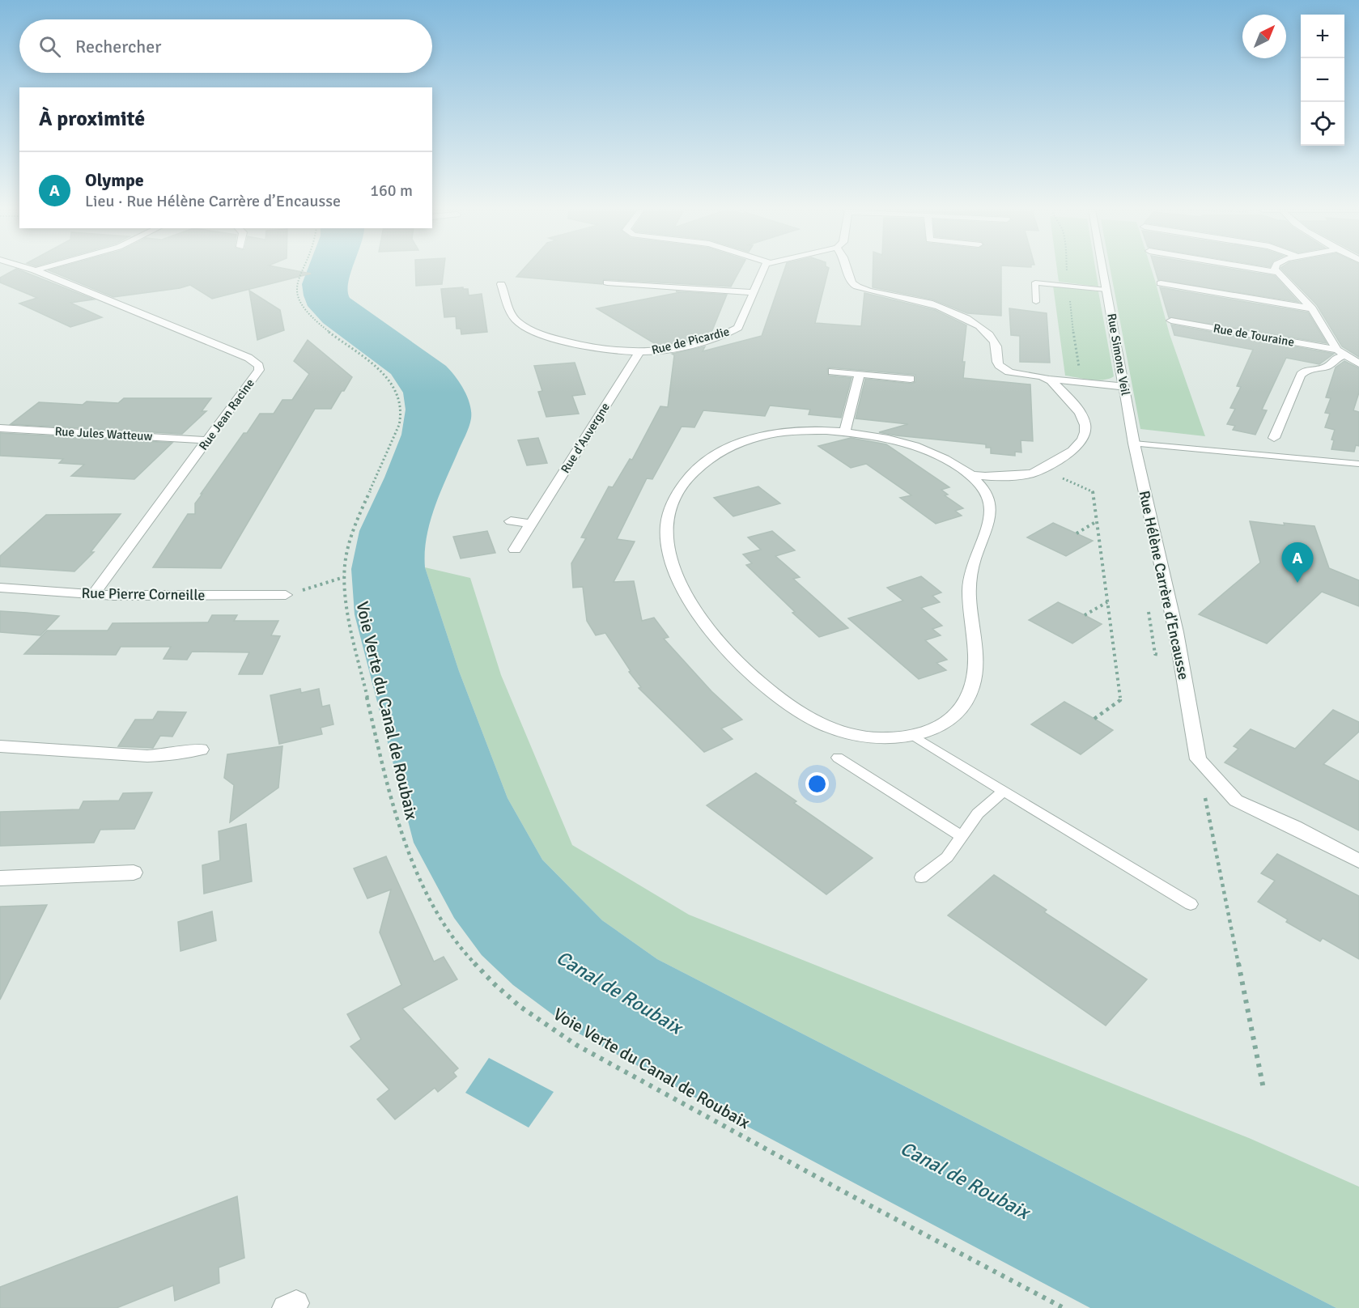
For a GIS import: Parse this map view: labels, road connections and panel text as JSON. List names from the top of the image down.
{
  "streets": {
    "street": [
      "Rue de Touraine",
      "Rue de Picardie",
      "Rue Simone Veil",
      "Rue Jean Racine",
      "Rue Jules Watteuw",
      "Rue d'Auvergne",
      "Rue Hélène Carrère d’Encausse",
      "Rue Pierre Corneille"
    ],
    "path": ["Voie Verte du Canal de Roubaix"]
  },
  "crossings": [
    ["Rue de Picardie", "Rue d'Auvergne"],
    ["Rue Simone Veil", "Rue Hélène Carrère d’Encausse"],
    ["Rue Jean Racine", "Rue Jules Watteuw"],
    ["Rue Jean Racine", "Rue Pierre Corneille"]
  ],
  "water": ["Canal de Roubaix"],
  "north": "top right",
  "page": {
    "map_buttons": ["+", "−"],
    "search": "Rechercher",
    "heading": "À proximité",
    "list": [
      {
        "mark": "A",
        "name": "Olympe",
        "note": "Lieu · Rue Hélène Carrère d’Encausse",
        "value": "160 m"
      }
    ],
    "pins": "A"
  }
}
